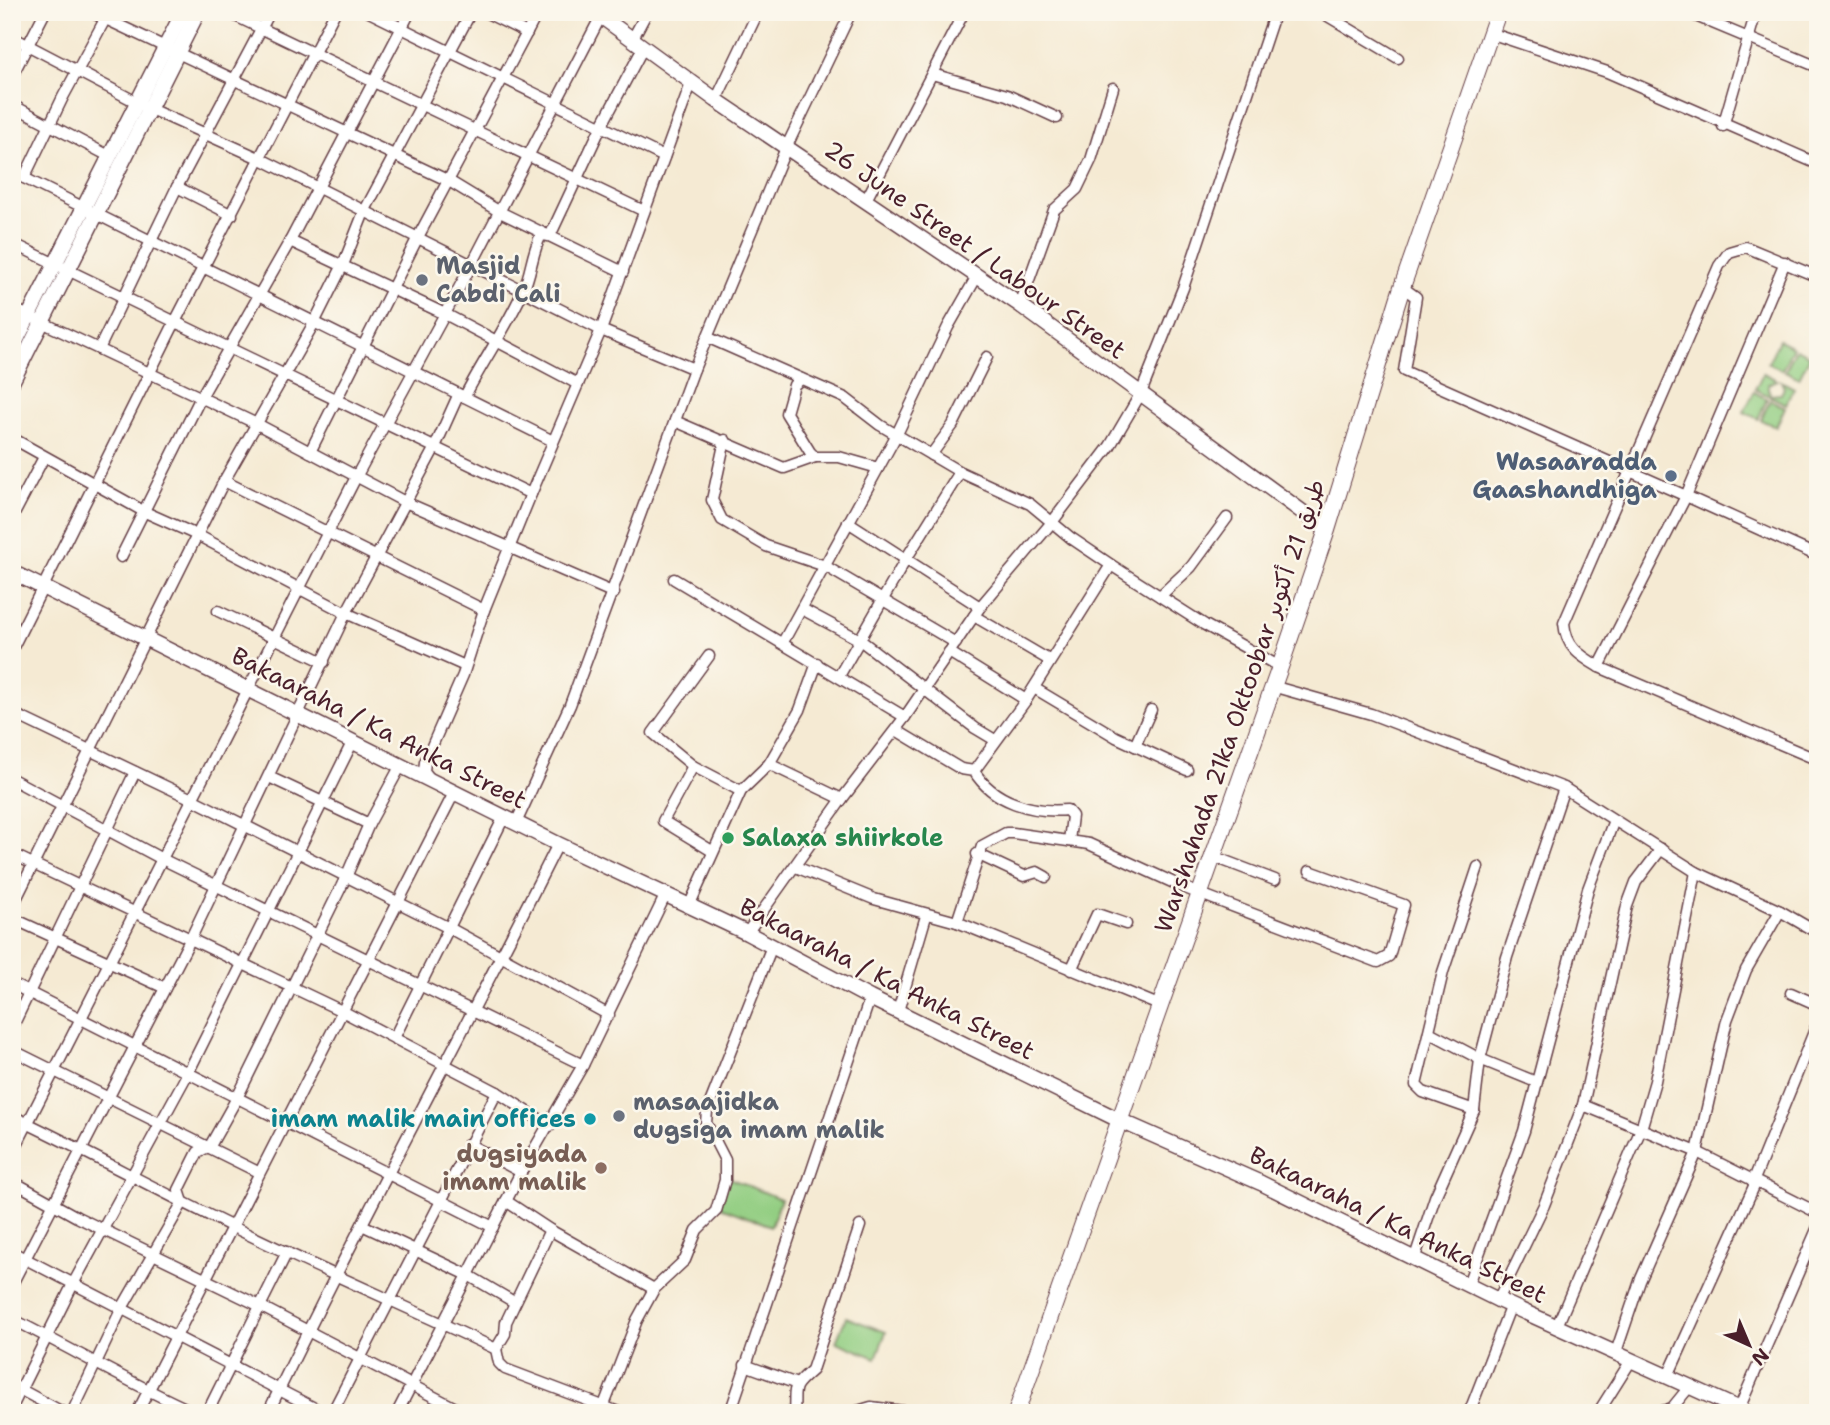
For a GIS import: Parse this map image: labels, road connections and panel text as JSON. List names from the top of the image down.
{
  "streets": {
    "main road": ["Warshahada 21ka Oktoobar طريق 21 أكتوبر"],
    "street": ["26 June Street / Labour Street", "Bakaaraha / Ka Anka Street"]
  },
  "crossings": [
    ["26 June Street / Labour Street", "Warshahada 21ka Oktoobar طريق 21 أكتوبر"],
    ["Warshahada 21ka Oktoobar طريق 21 أكتوبر", "Bakaaraha / Ka Anka Street"]
  ],
  "places": [
    "Masjid Cabdi Cali",
    "Wasaaradda Gaashandhiga",
    "Salaxa shiirkole",
    "masaajidka dugsiga imam malik",
    "imam malik main offices",
    "dugsiyada imam malik"
  ],
  "north": "bottom right"
}
